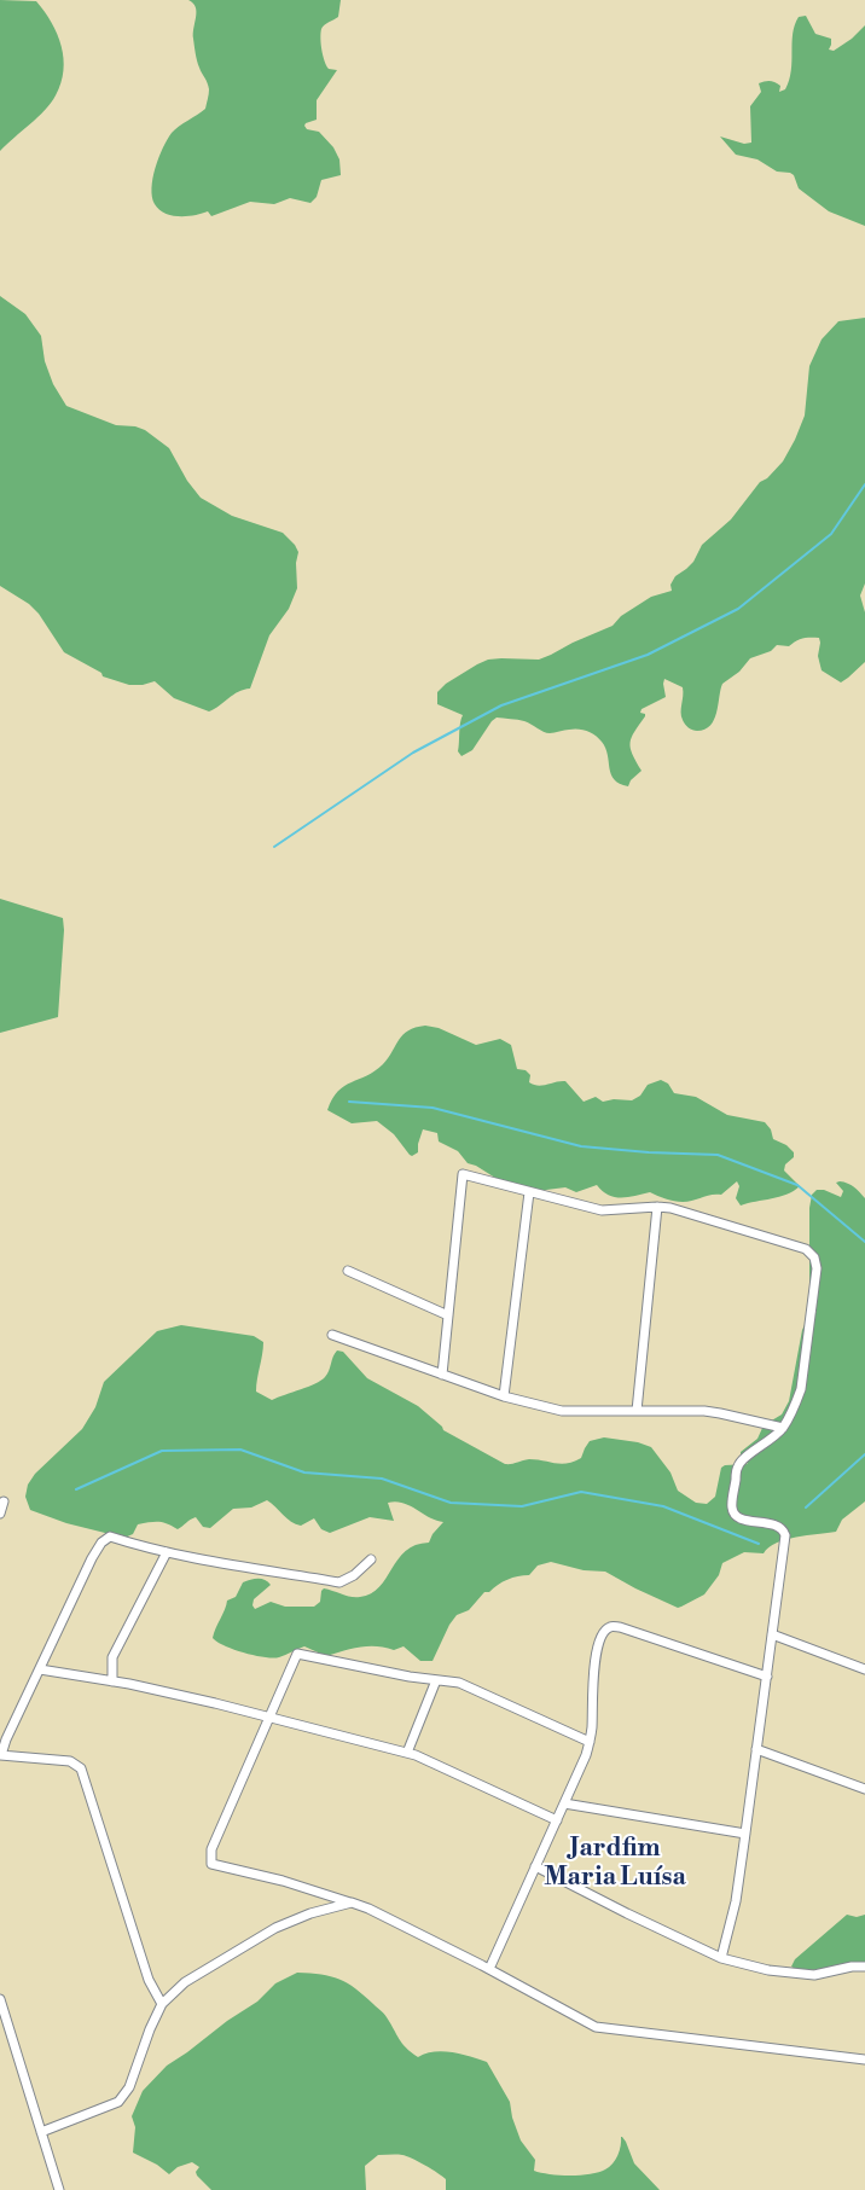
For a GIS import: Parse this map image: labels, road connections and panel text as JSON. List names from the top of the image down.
{
  "districts": ["Jardfim Maria Luísa"]
}
